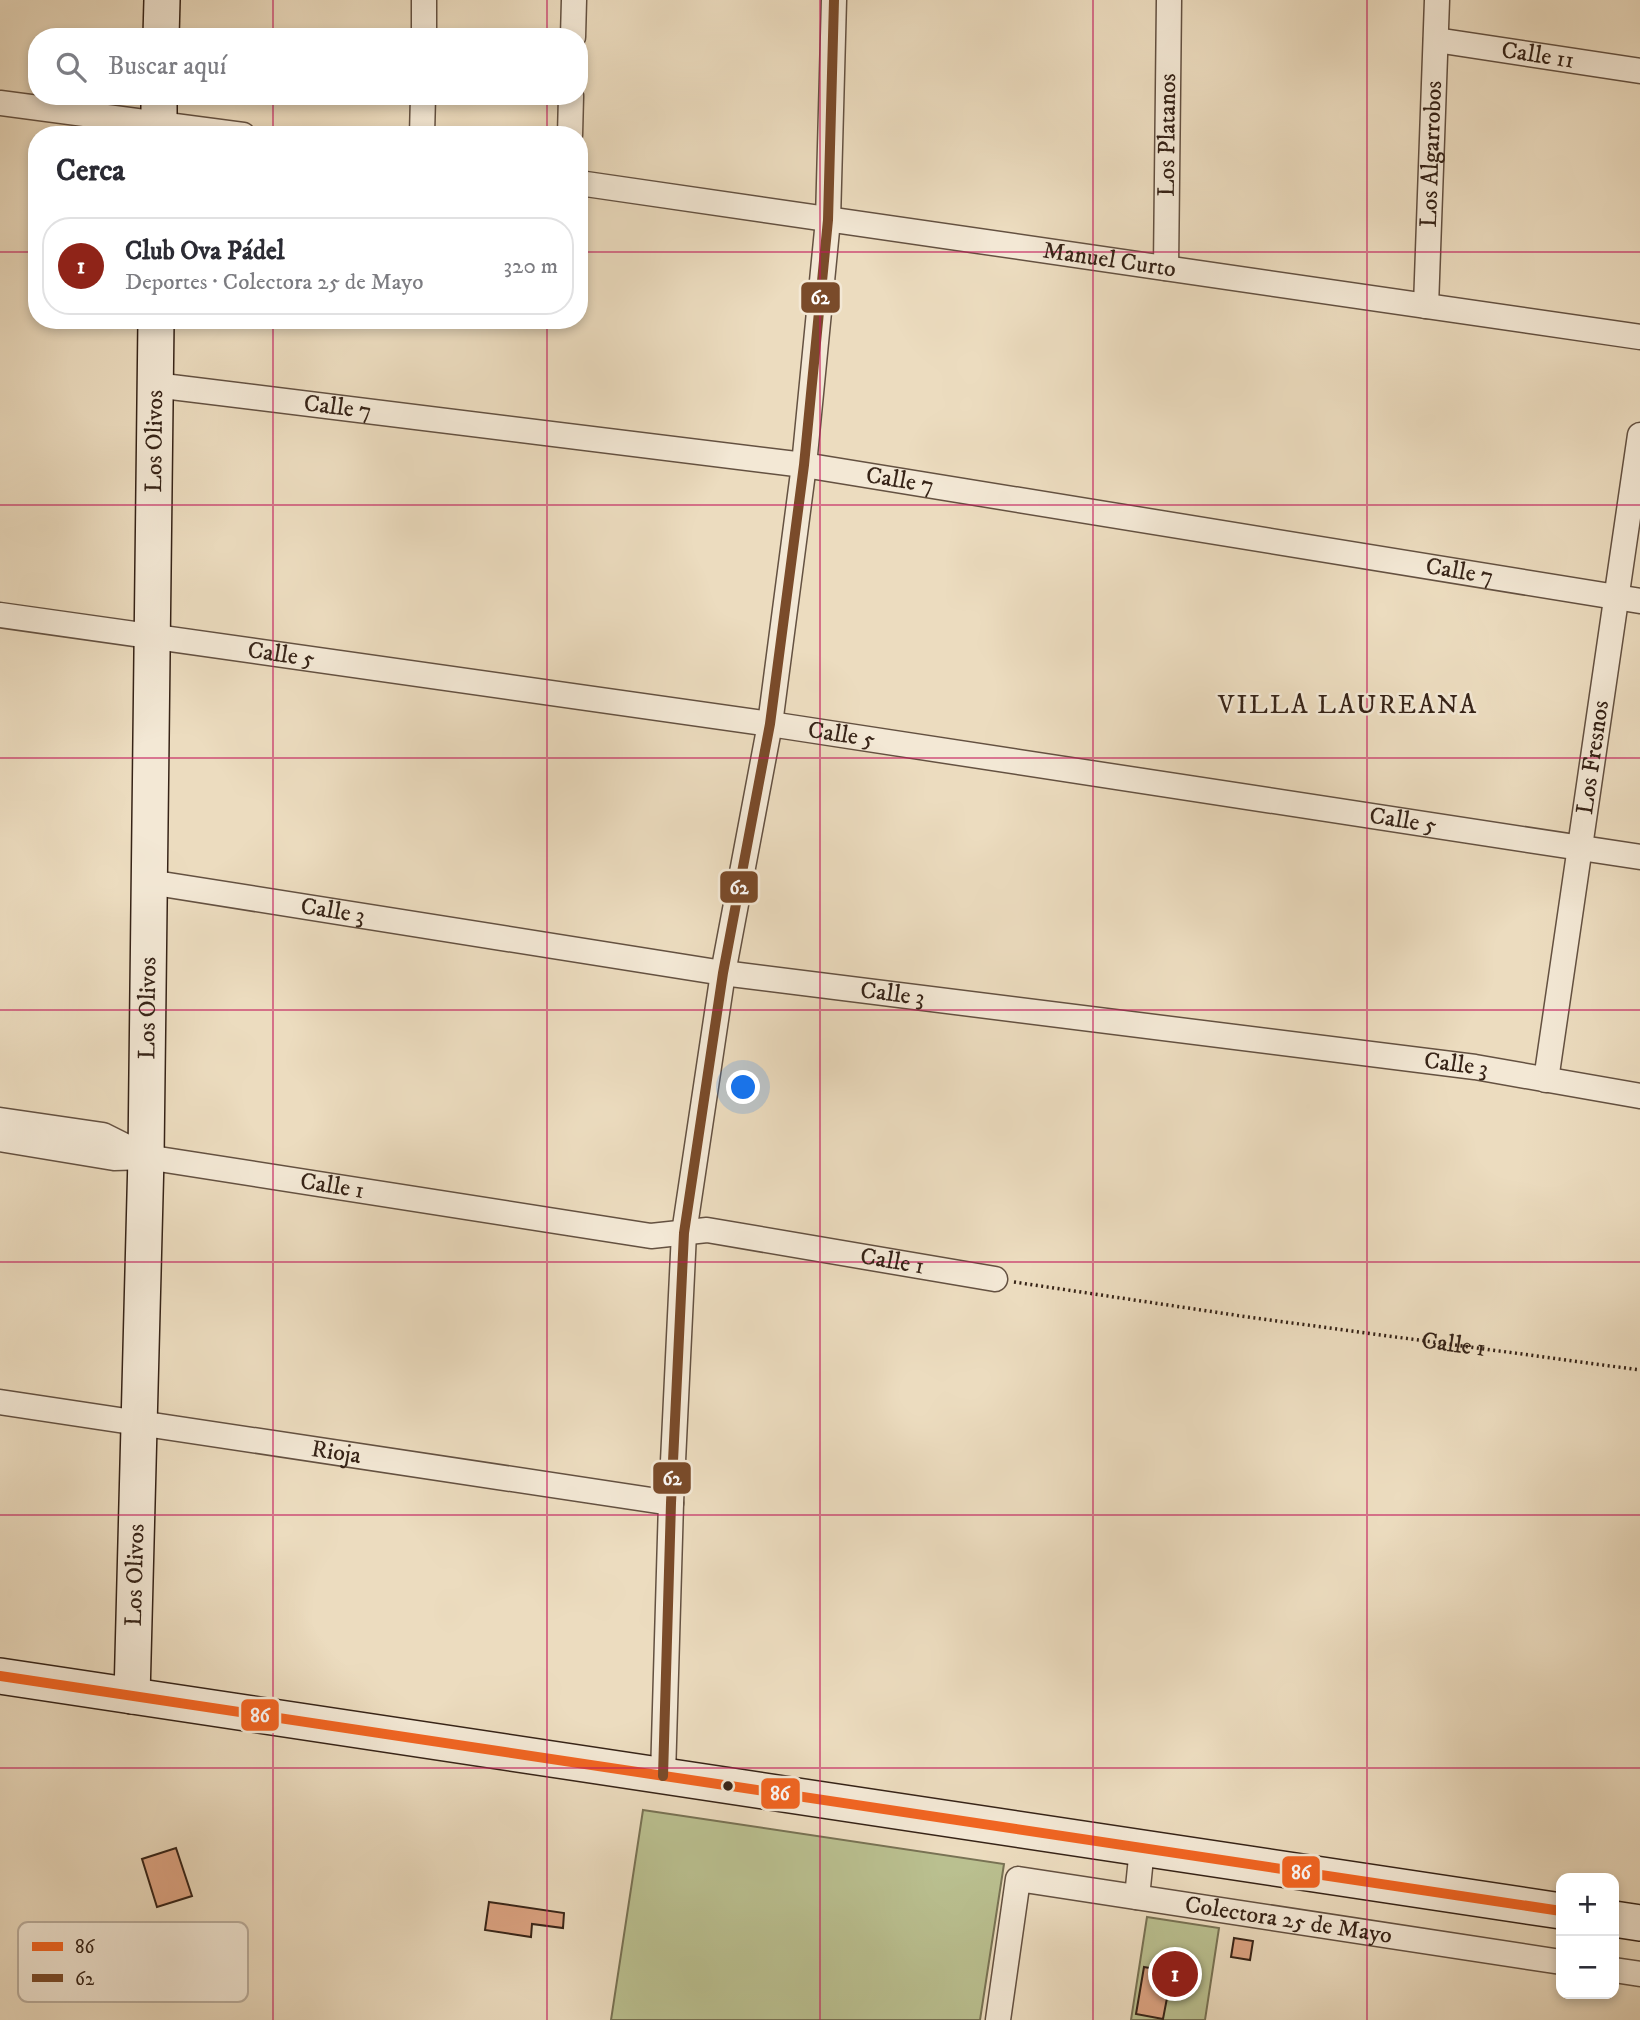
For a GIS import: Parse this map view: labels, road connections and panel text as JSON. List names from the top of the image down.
{
  "streets": {
    "main road": ["Los Olivos"],
    "street": [
      "Calle 11",
      "Los Platanos",
      "Los Algarrobos",
      "Manuel Curto",
      "Calle 7",
      "Calle 5",
      "Los Fresnos",
      "Calle 3",
      "Calle 1",
      "Rioja",
      "Colectora 25 de Mayo"
    ]
  },
  "crossings": [
    ["Calle 11", "Los Algarrobos"],
    ["Los Platanos", "Manuel Curto"],
    ["Los Algarrobos", "Manuel Curto"],
    ["Calle 7", "Los Olivos"],
    ["Calle 7", "Los Fresnos"],
    ["Los Olivos", "Calle 5"],
    ["Los Olivos", "Calle 3"],
    ["Los Olivos", "Calle 1"],
    ["Los Olivos", "Rioja"],
    ["Calle 5", "Los Fresnos"],
    ["Los Fresnos", "Calle 3"]
  ],
  "districts": ["VILLA LAUREANA"],
  "lines": ["transit line 62", "transit line 86"],
  "legend": ["86", "62"],
  "page": {
    "search": "Buscar aquí",
    "heading": "Cerca",
    "list": [
      {
        "mark": "1",
        "name": "Club Ova Pádel",
        "note": "Deportes · Colectora 25 de Mayo",
        "value": "320 m"
      }
    ],
    "map_buttons": ["+", "−"],
    "pins": "1"
  }
}
